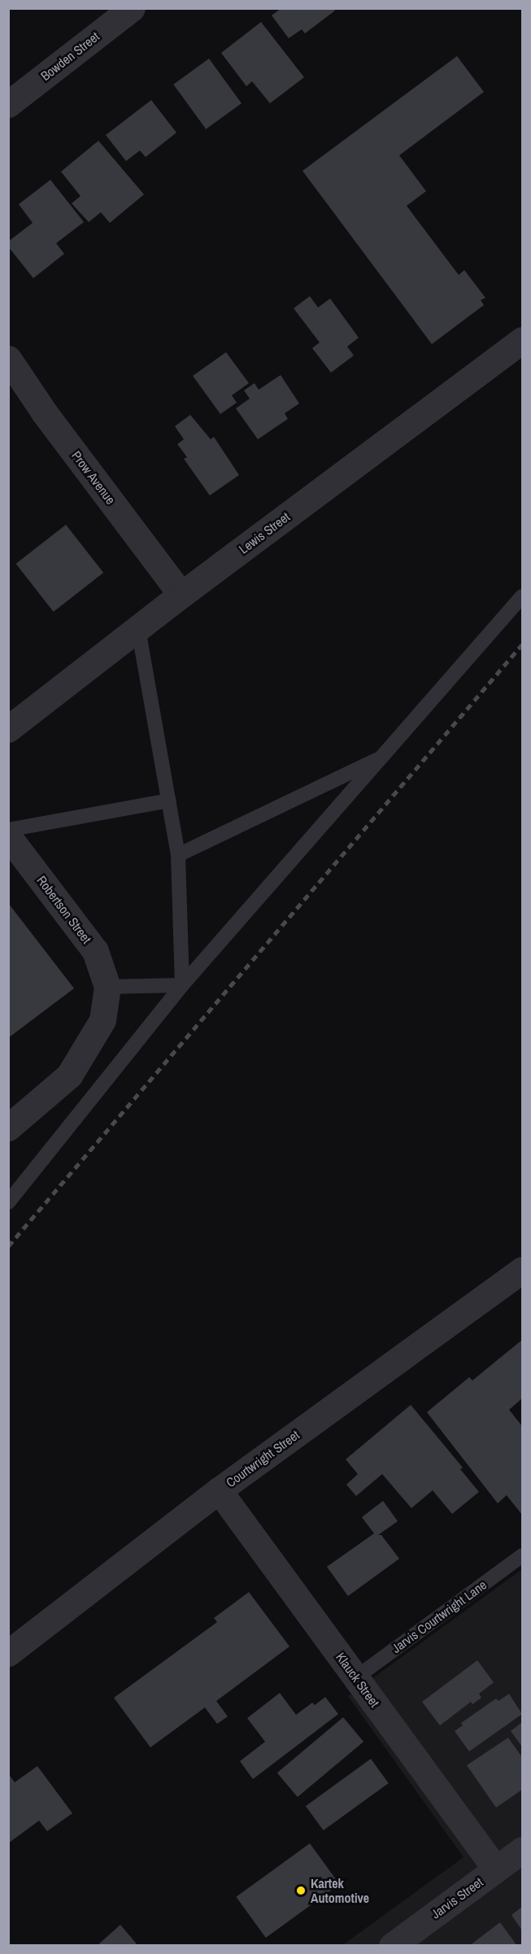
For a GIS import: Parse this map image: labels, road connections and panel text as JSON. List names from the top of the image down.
{
  "streets": {
    "street": [
      "Bowden Street",
      "Prow Avenue",
      "Lewis Street",
      "Robertson Street",
      "Courtwright Street",
      "Klauck Street",
      "Jarvis Street"
    ],
    "lane": ["Jarvis Courtwright Lane"]
  },
  "crossings": [
    ["Prow Avenue", "Lewis Street"],
    ["Courtwright Street", "Klauck Street"],
    ["Jarvis Courtwright Lane", "Klauck Street"],
    ["Klauck Street", "Jarvis Street"]
  ],
  "places": ["Kartek Automotive"]
}
